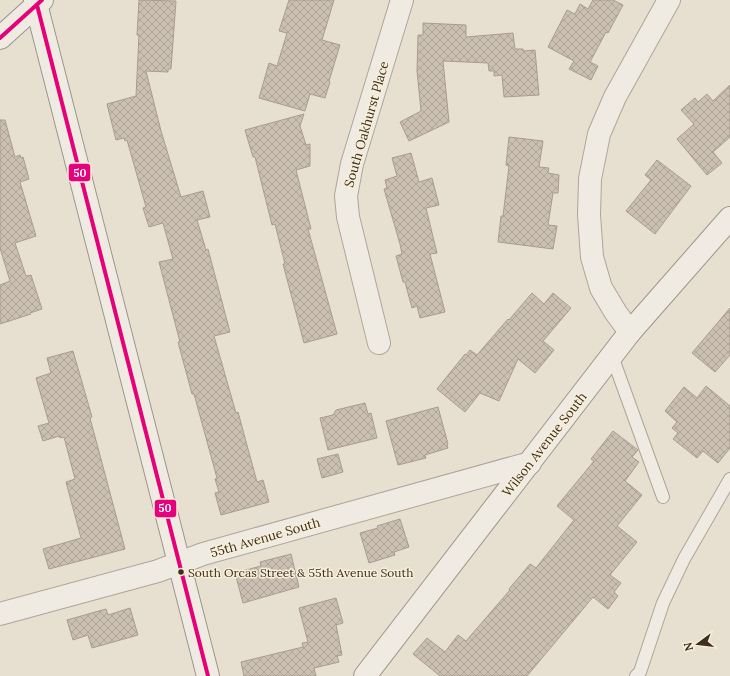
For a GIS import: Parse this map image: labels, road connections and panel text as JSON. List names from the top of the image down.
{
  "streets": {
    "street": ["South Oakhurst Place", "Wilson Avenue South", "55th Avenue South"]
  },
  "crossings": [
    ["Wilson Avenue South", "55th Avenue South"]
  ],
  "places": ["South Orcas Street & 55th Avenue South"],
  "lines": ["transit line 50"],
  "north": "left"
}
